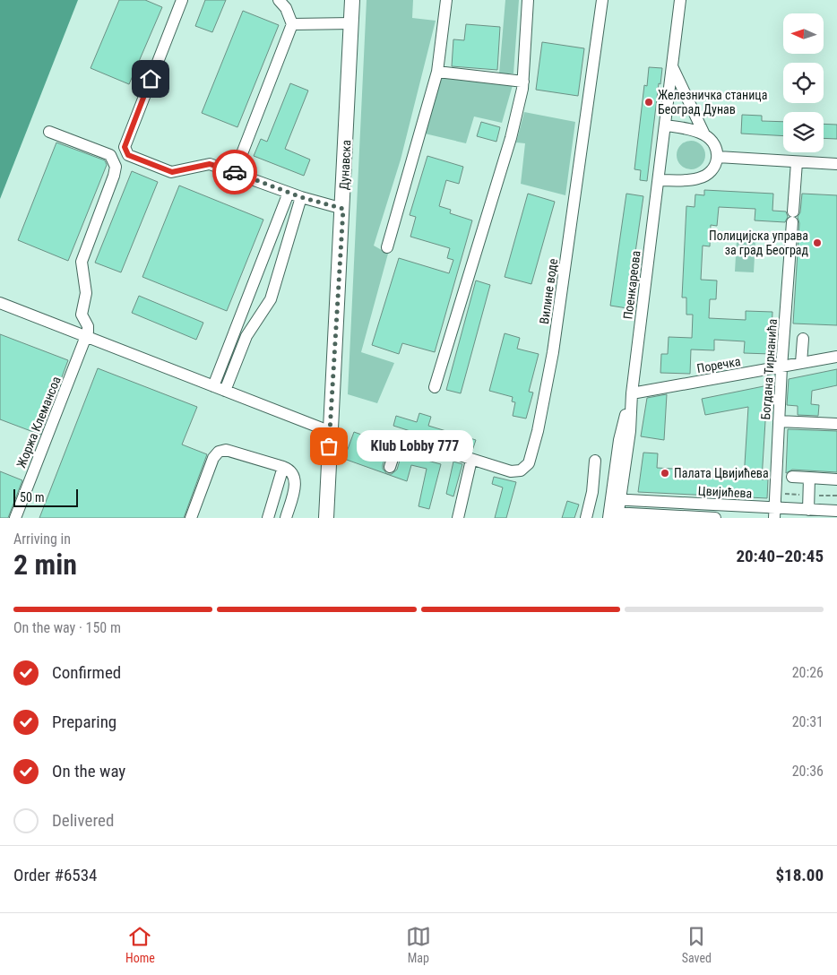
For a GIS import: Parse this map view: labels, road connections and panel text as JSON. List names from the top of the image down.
{
  "streets": {
    "main road": ["Дунавска"],
    "street": [
      "Поенкареова",
      "Вилине воде",
      "Поречка",
      "Богдана Тирнанића",
      "Жоржа Клемансоа",
      "Цвијићева"
    ]
  },
  "crossings": [
    ["Поенкареова", "Поречка"],
    ["Поенкареова", "Цвијићева"],
    ["Поречка", "Богдана Тирнанића"],
    ["Богдана Тирнанића", "Цвијићева"]
  ],
  "places": [
    "Железничка станица Београд Дунав",
    "Полицијска управа за град Београд",
    "Klub Lobby 777",
    "Палата Цвијићева"
  ],
  "scale_bar": "50 m",
  "north": "left",
  "page": {
    "bubble": "Klub Lobby 777",
    "scale": "50 m",
    "heading": ["2 min", "Arriving in", "20:40–20:45"],
    "panel": ["Order #6534", "$18.00"],
    "bar": "On the way · 150 m",
    "list": [
      ["Confirmed", "20:26"],
      ["Preparing", "20:31"],
      ["On the way", "20:36"],
      "Delivered"
    ],
    "tabs": ["Home", "Map", "Saved"]
  }
}
